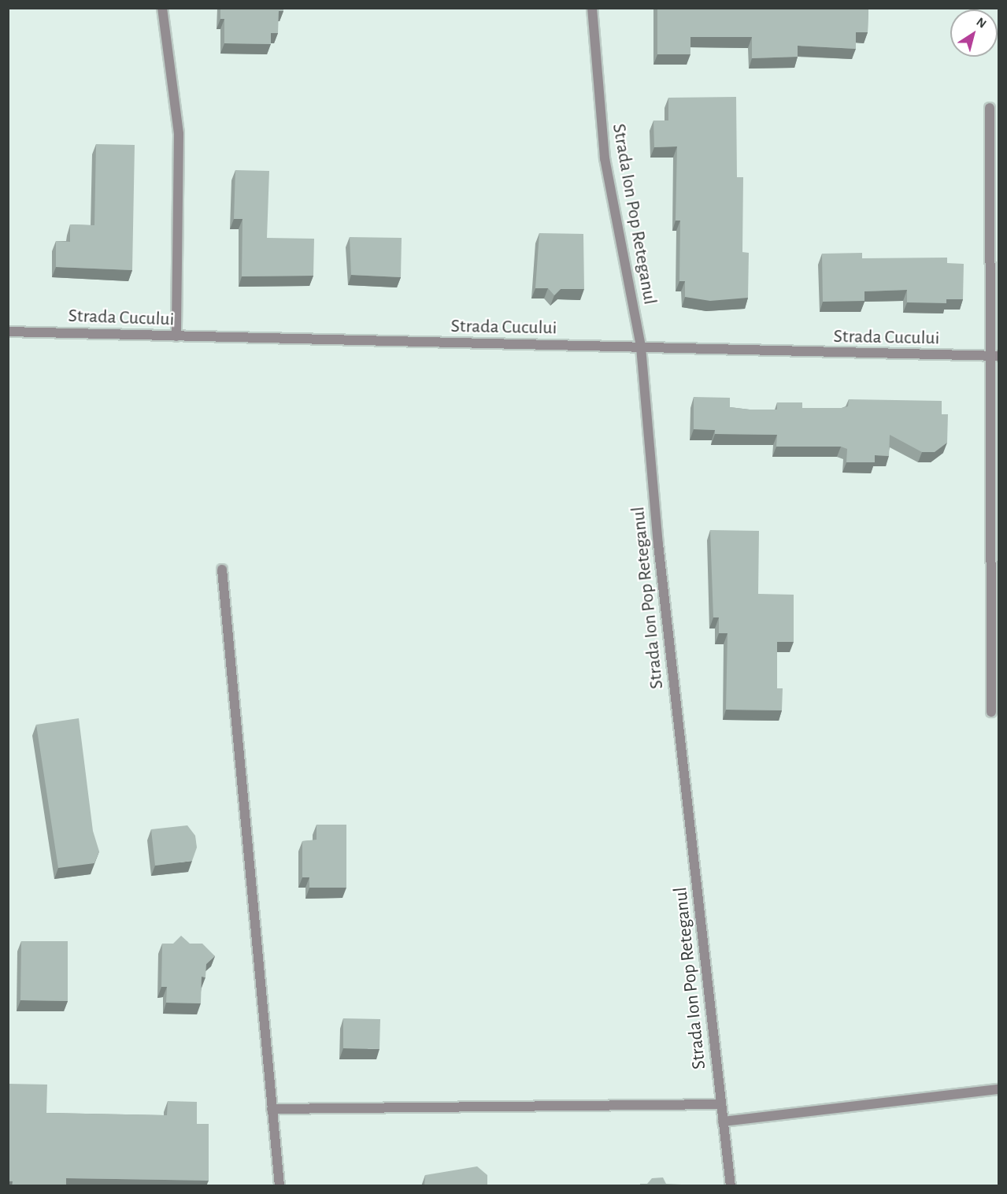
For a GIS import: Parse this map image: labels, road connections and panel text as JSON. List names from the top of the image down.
{
  "streets": {
    "street": ["Strada Ion Pop Reteganul", "Strada Cucului"]
  },
  "crossings": [
    ["Strada Ion Pop Reteganul", "Strada Cucului"]
  ],
  "north": "top right"
}
